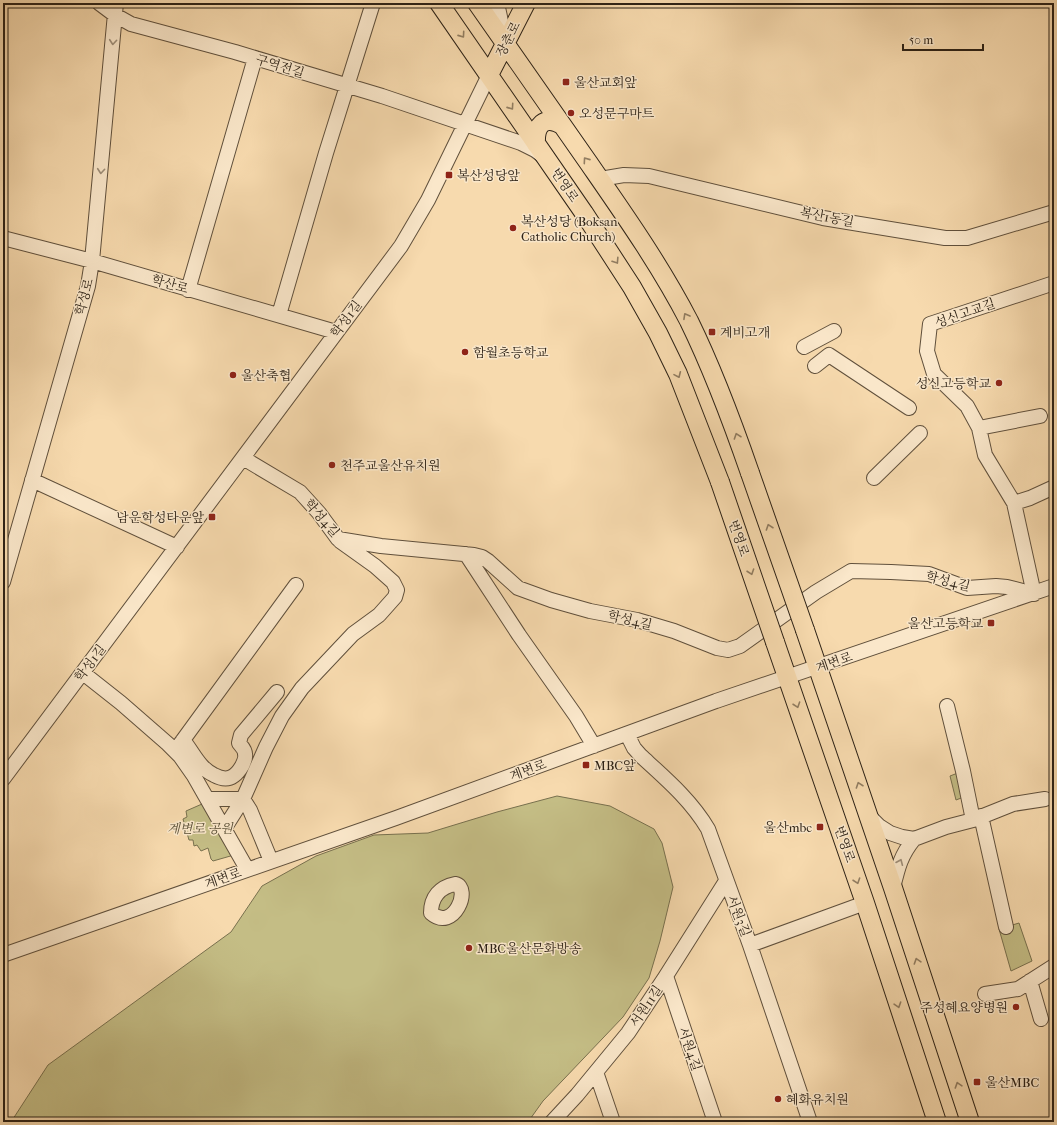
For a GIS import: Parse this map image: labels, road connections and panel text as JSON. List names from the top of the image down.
{
  "streets": {
    "main road": ["장춘로", "번영로"],
    "street": [
      "구역전길",
      "복산1동길",
      "학산로",
      "학성로",
      "성신고교길",
      "학성1길",
      "학성4길",
      "계변로",
      "서원3길",
      "서원11길",
      "서원4길"
    ]
  },
  "crossings": [
    ["장춘로", "번영로"],
    ["장춘로", "학성1길"],
    ["구역전길", "번영로"],
    ["구역전길", "학성로"],
    ["구역전길", "학성1길"],
    ["번영로", "학성1길"],
    ["번영로", "계변로"],
    ["학산로", "학성로"],
    ["학산로", "학성1길"],
    ["성신고교길", "학성4길"],
    ["성신고교길", "계변로"],
    ["학성1길", "학성4길"],
    ["학성4길", "계변로"],
    ["계변로", "서원3길"],
    ["서원3길", "서원11길"],
    ["서원11길", "서원4길"]
  ],
  "parks": ["계변로 공원"],
  "places": {
    "transit": [
      "울산교회앞",
      "복산성당앞",
      "계비고개",
      "남운학성타운앞",
      "울산고등학교",
      "MBC앞",
      "울산mbc",
      "울산MBC"
    ],
    "other": [
      "오성문구마트",
      "복산성당 (Boksan Catholic Church)",
      "함월초등학교",
      "울산축협",
      "성신고등학교",
      "천주교울산유치원",
      "MBC울산문화방송",
      "주성혜요양병원",
      "혜화유치원"
    ]
  },
  "scale_bar": "50 m"
}
